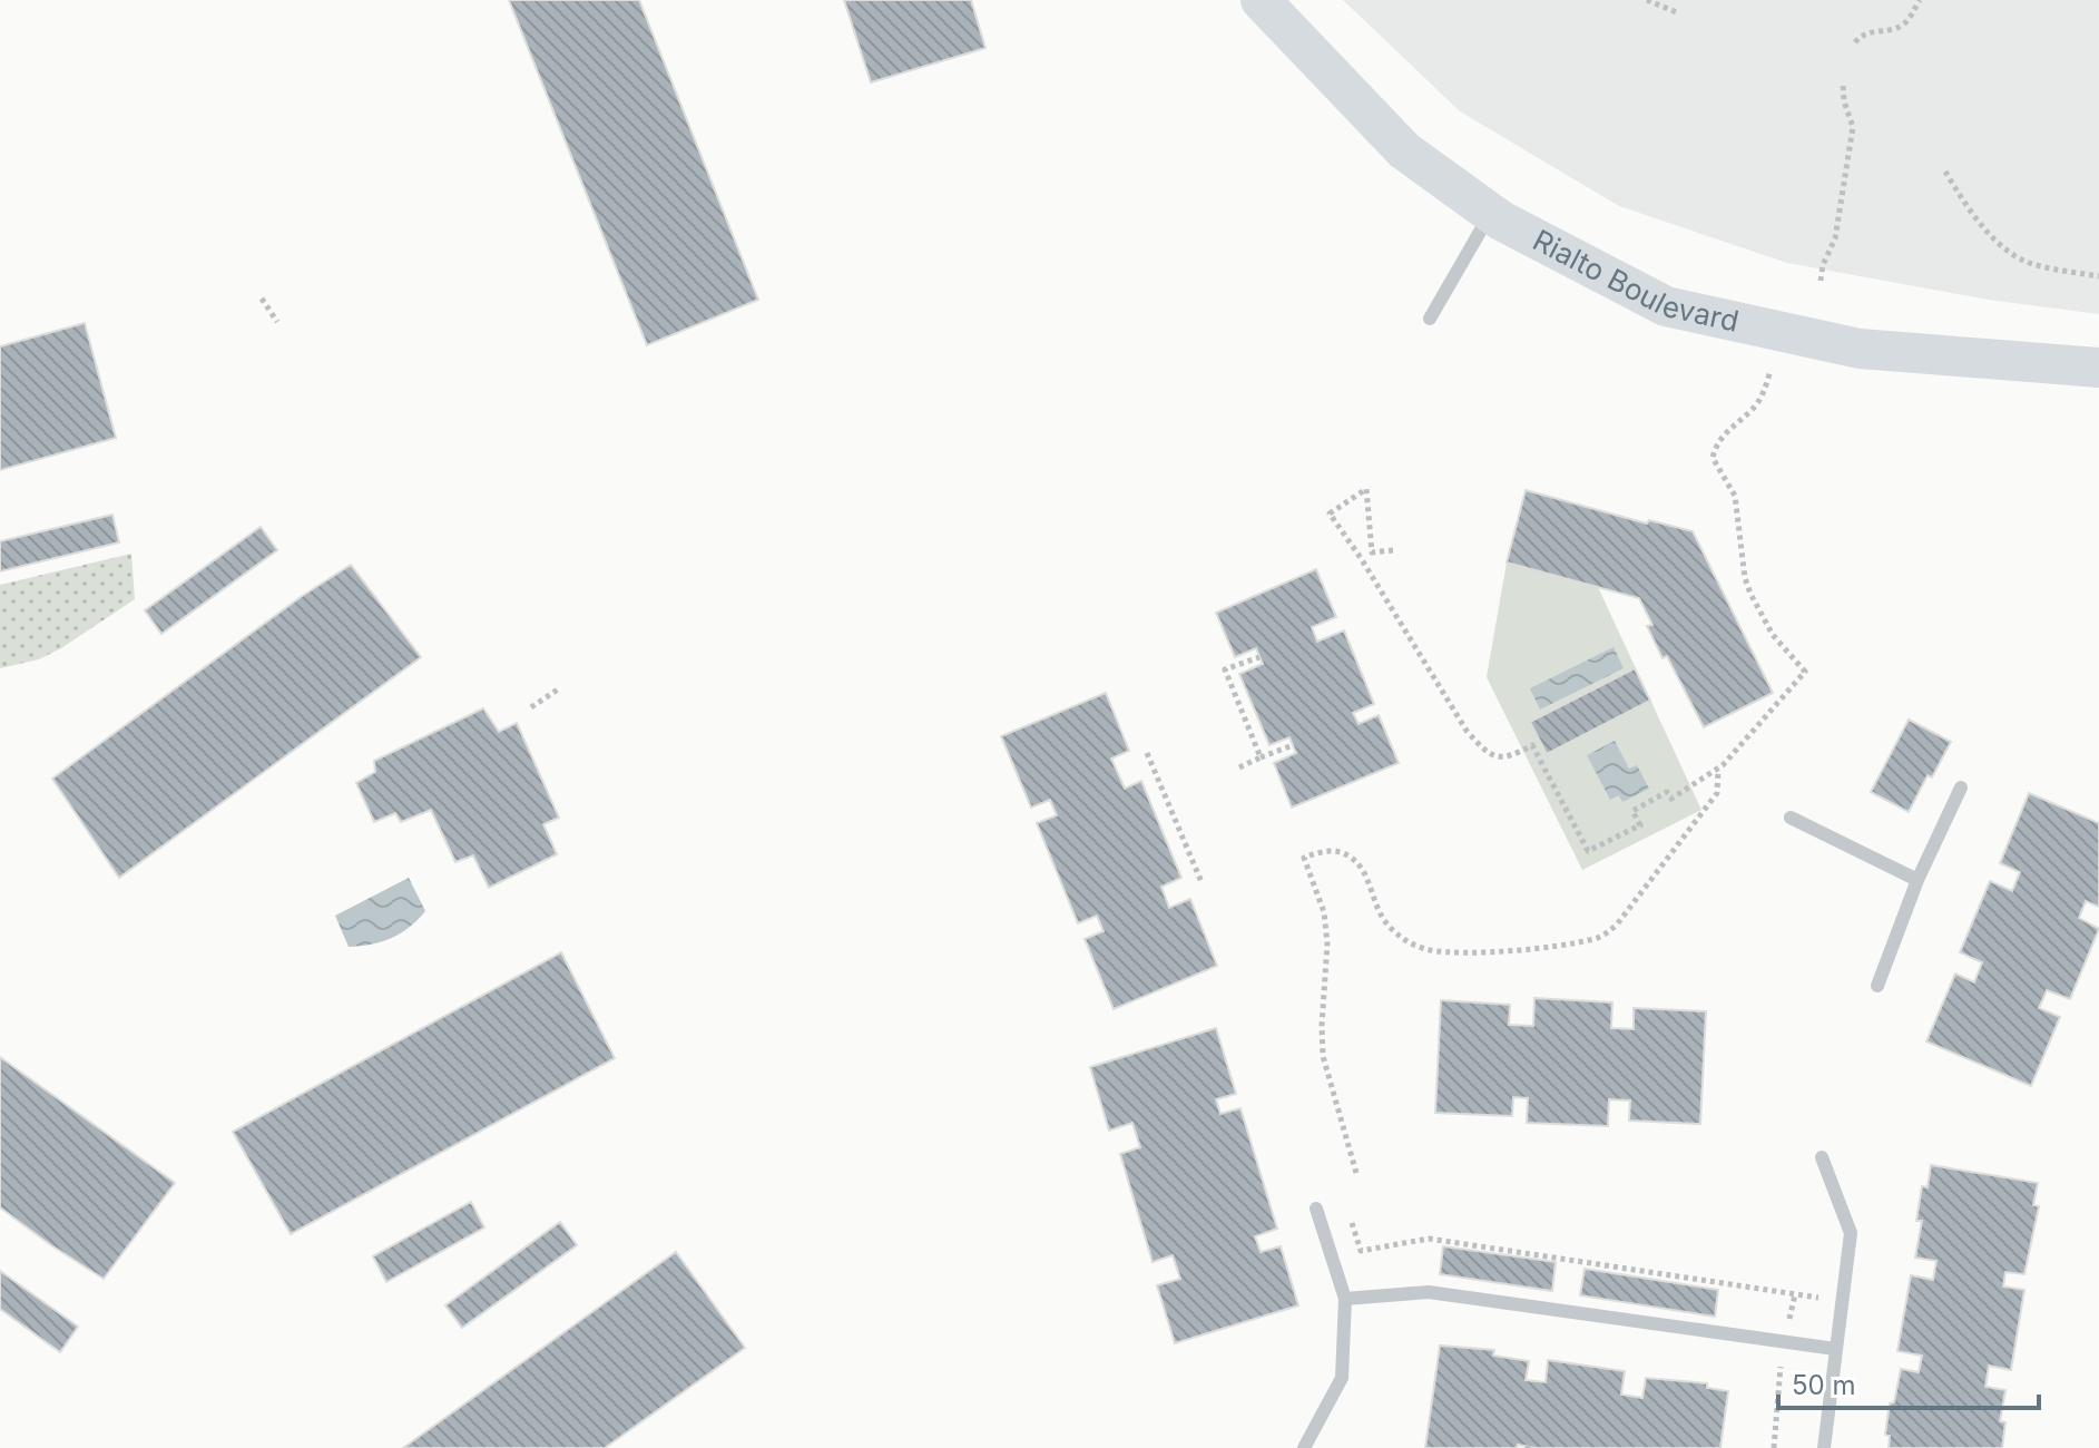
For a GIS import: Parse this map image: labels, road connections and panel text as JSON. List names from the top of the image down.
{
  "streets": {
    "street": ["Rialto Boulevard"]
  },
  "scale_bar": "50 m"
}
